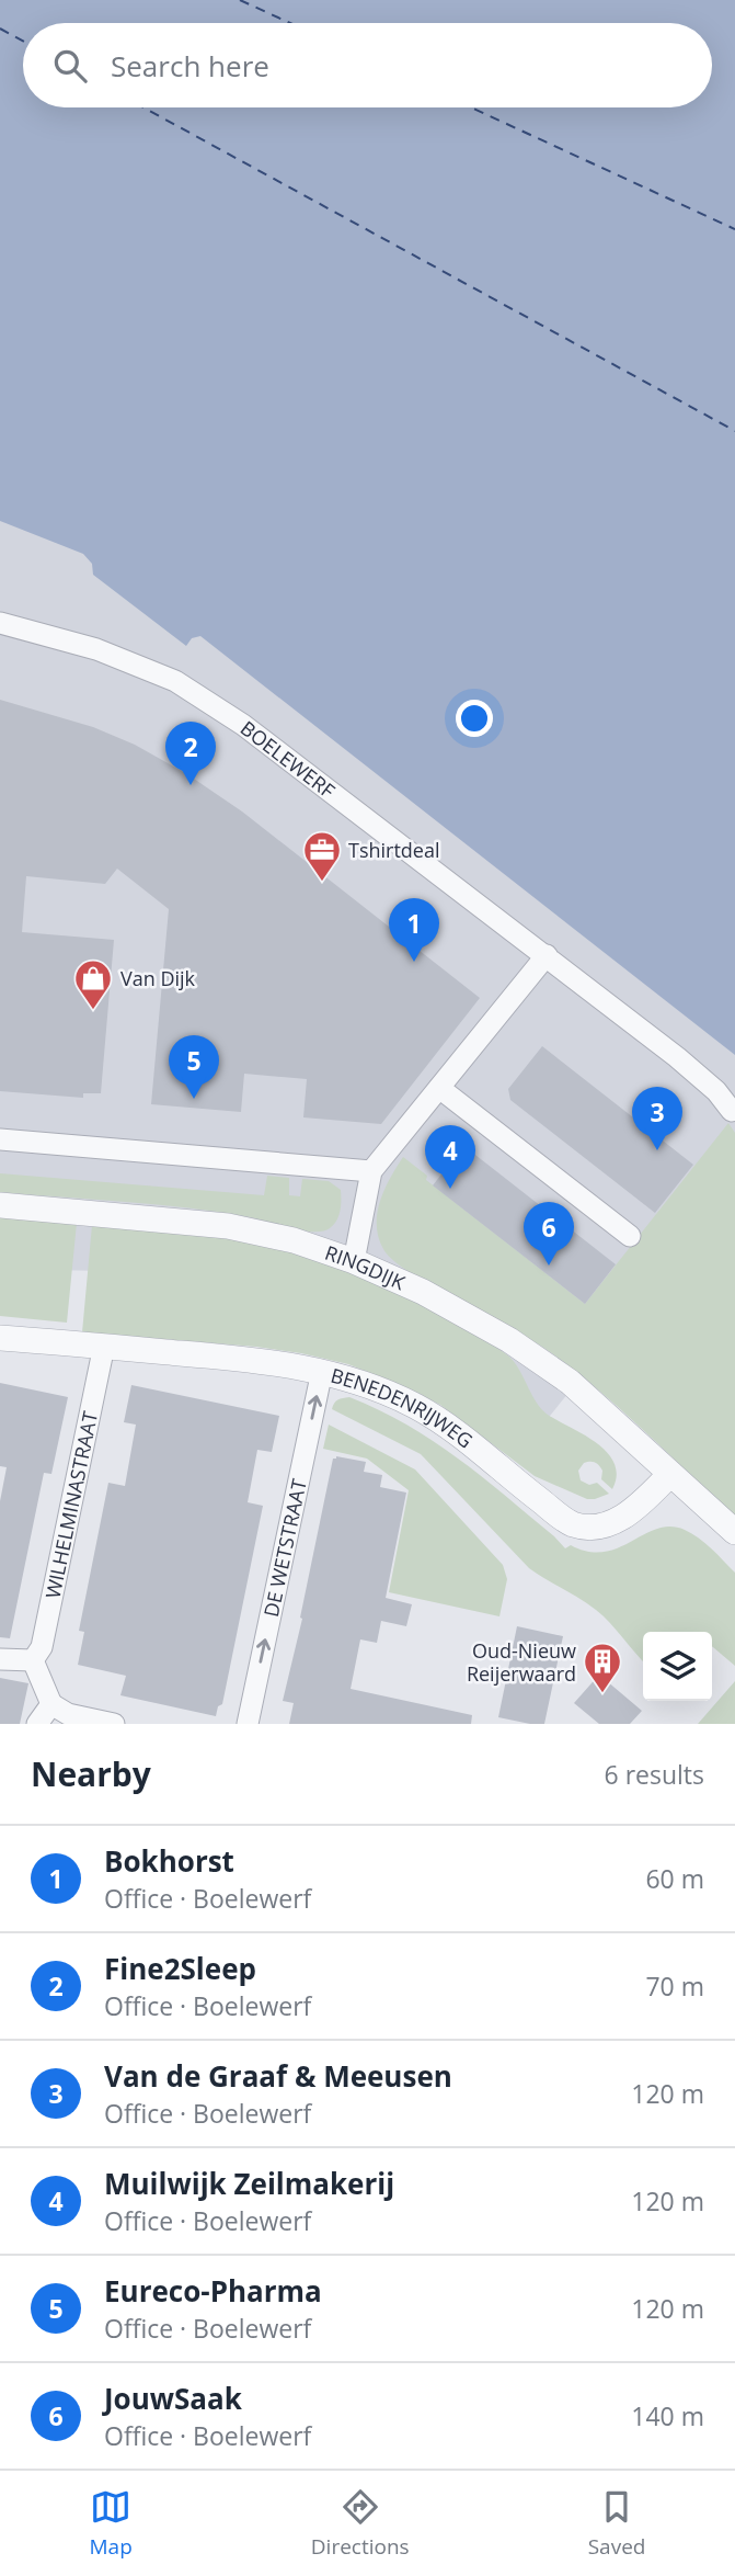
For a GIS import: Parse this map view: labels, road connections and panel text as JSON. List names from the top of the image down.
{
  "streets": {
    "street": [
      "BOELEWERF",
      "RINGDIJK",
      "BENEDENRIJWEG",
      "WILHELMINASTRAAT",
      "DE WETSTRAAT"
    ]
  },
  "crossings": [
    ["RINGDIJK", "BENEDENRIJWEG"],
    ["BENEDENRIJWEG", "WILHELMINASTRAAT"],
    ["BENEDENRIJWEG", "DE WETSTRAAT"]
  ],
  "one_way": ["DE WETSTRAAT"],
  "places": {
    "office": ["Tshirtdeal"],
    "shop": ["Van Dijk"],
    "building": ["Oud-Nieuw Reijerwaard"]
  },
  "page": {
    "search": "Search here",
    "pins": [
      "2",
      "1",
      "5",
      "3",
      "4",
      "6"
    ],
    "heading": ["Nearby", "6 results"],
    "list": [
      {
        "mark": "1",
        "name": "Bokhorst",
        "note": "Office · Boelewerf",
        "value": "60 m"
      },
      {
        "mark": "2",
        "name": "Fine2Sleep",
        "note": "Office · Boelewerf",
        "value": "70 m"
      },
      {
        "mark": "3",
        "name": "Van de Graaf & Meeusen",
        "note": "Office · Boelewerf",
        "value": "120 m"
      },
      {
        "mark": "4",
        "name": "Muilwijk Zeilmakerij",
        "note": "Office · Boelewerf",
        "value": "120 m"
      },
      {
        "mark": "5",
        "name": "Eureco-Pharma",
        "note": "Office · Boelewerf",
        "value": "120 m"
      },
      {
        "mark": "6",
        "name": "JouwSaak",
        "note": "Office · Boelewerf",
        "value": "140 m"
      }
    ],
    "nav": ["Map", "Directions", "Saved"]
  }
}
